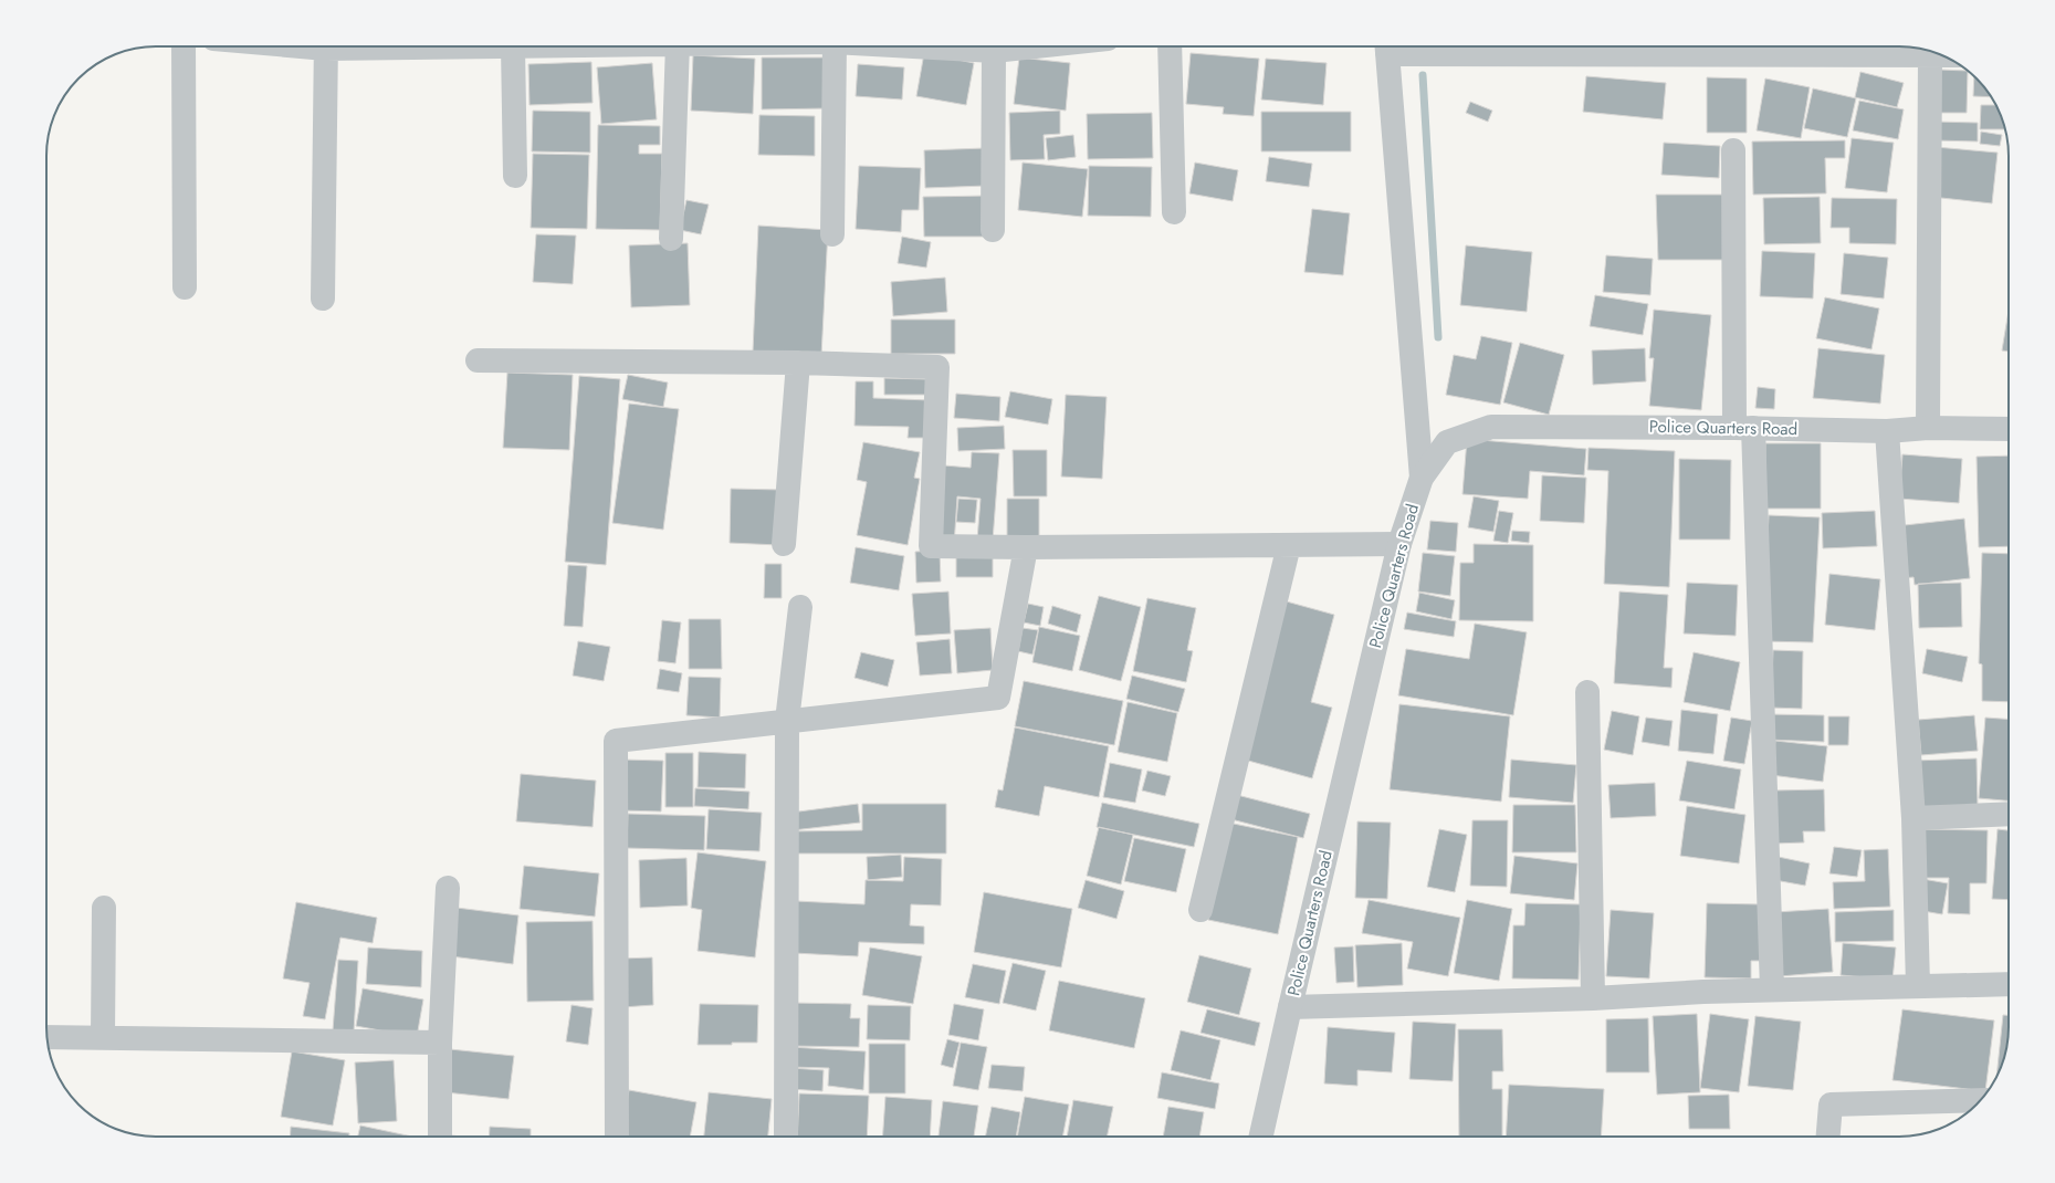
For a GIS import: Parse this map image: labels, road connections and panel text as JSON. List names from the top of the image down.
{
  "streets": {
    "street": ["Police Quarters Road"]
  }
}
